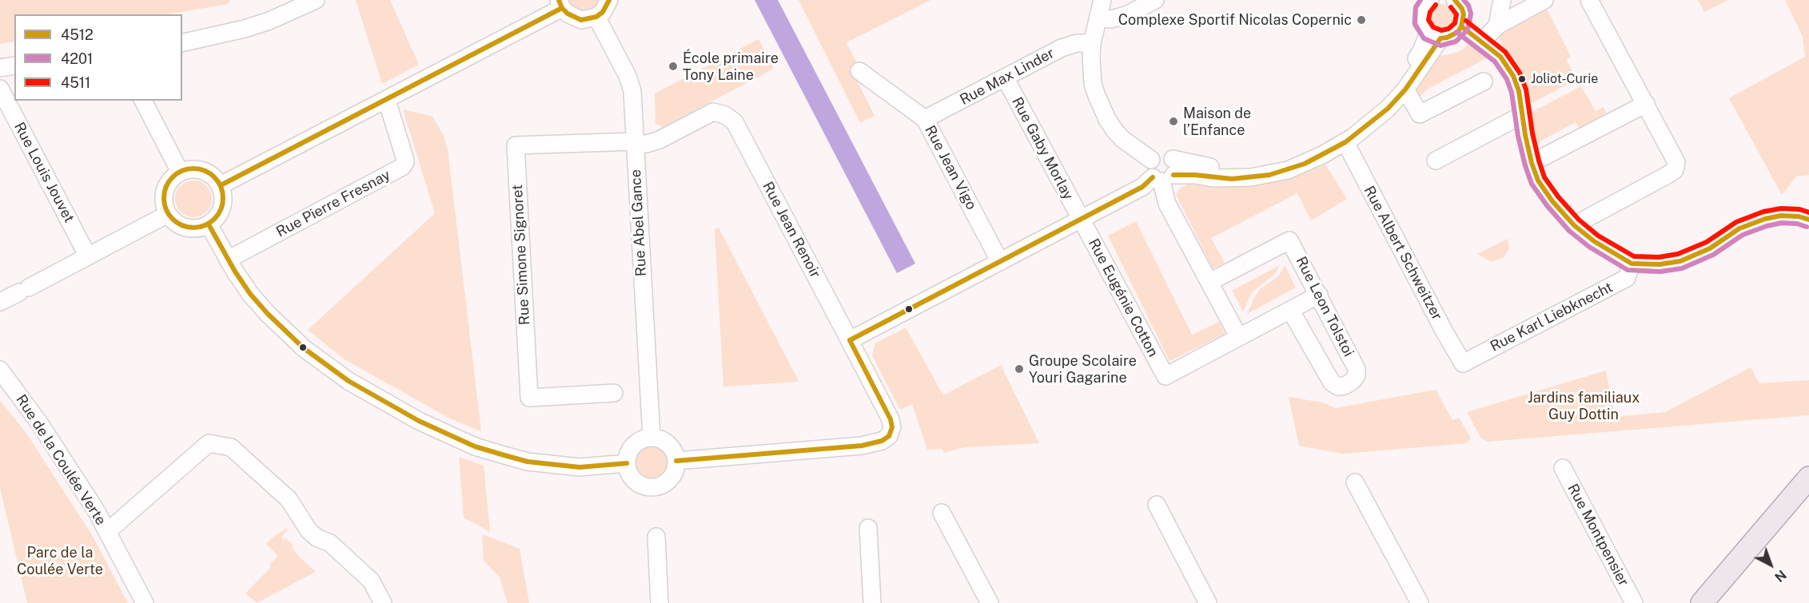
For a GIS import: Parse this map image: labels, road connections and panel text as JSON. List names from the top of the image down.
{
  "streets": {
    "street": [
      "Rue Max Linder",
      "Rue Gaby Morlay",
      "Rue Jean Vigo",
      "Rue Louis Jouvet",
      "Rue Pierre Fresnay",
      "Rue Abel Gance",
      "Rue Jean Renoir",
      "Rue Albert Schweitzer",
      "Rue Simone Signoret",
      "Rue Eugénie Cotton",
      "Rue Leon Tolstoi",
      "Rue Karl Liebknecht",
      "Rue de la Coulée Verte",
      "Rue Montpensier"
    ]
  },
  "crossings": [
    ["Rue Max Linder", "Rue Gaby Morlay"],
    ["Rue Max Linder", "Rue Jean Vigo"],
    ["Rue Gaby Morlay", "Rue Eugénie Cotton"],
    ["Rue Abel Gance", "Rue Jean Renoir"],
    ["Rue Abel Gance", "Rue Simone Signoret"],
    ["Rue Jean Renoir", "Rue Simone Signoret"],
    ["Rue Albert Schweitzer", "Rue Karl Liebknecht"]
  ],
  "parks": ["Jardins familiaux Guy Dottin", "Parc de la Coulée Verte"],
  "places": [
    "Complexe Sportif Nicolas Copernic",
    "École primaire Tony Laine",
    "Joliot-Curie",
    "Maison de l’Enfance",
    "Groupe Scolaire Youri Gagarine"
  ],
  "lines": ["transit line 4512", "transit line 4201", "transit line 4511"],
  "legend": ["4512", "4201", "4511"],
  "north": "bottom right"
}
